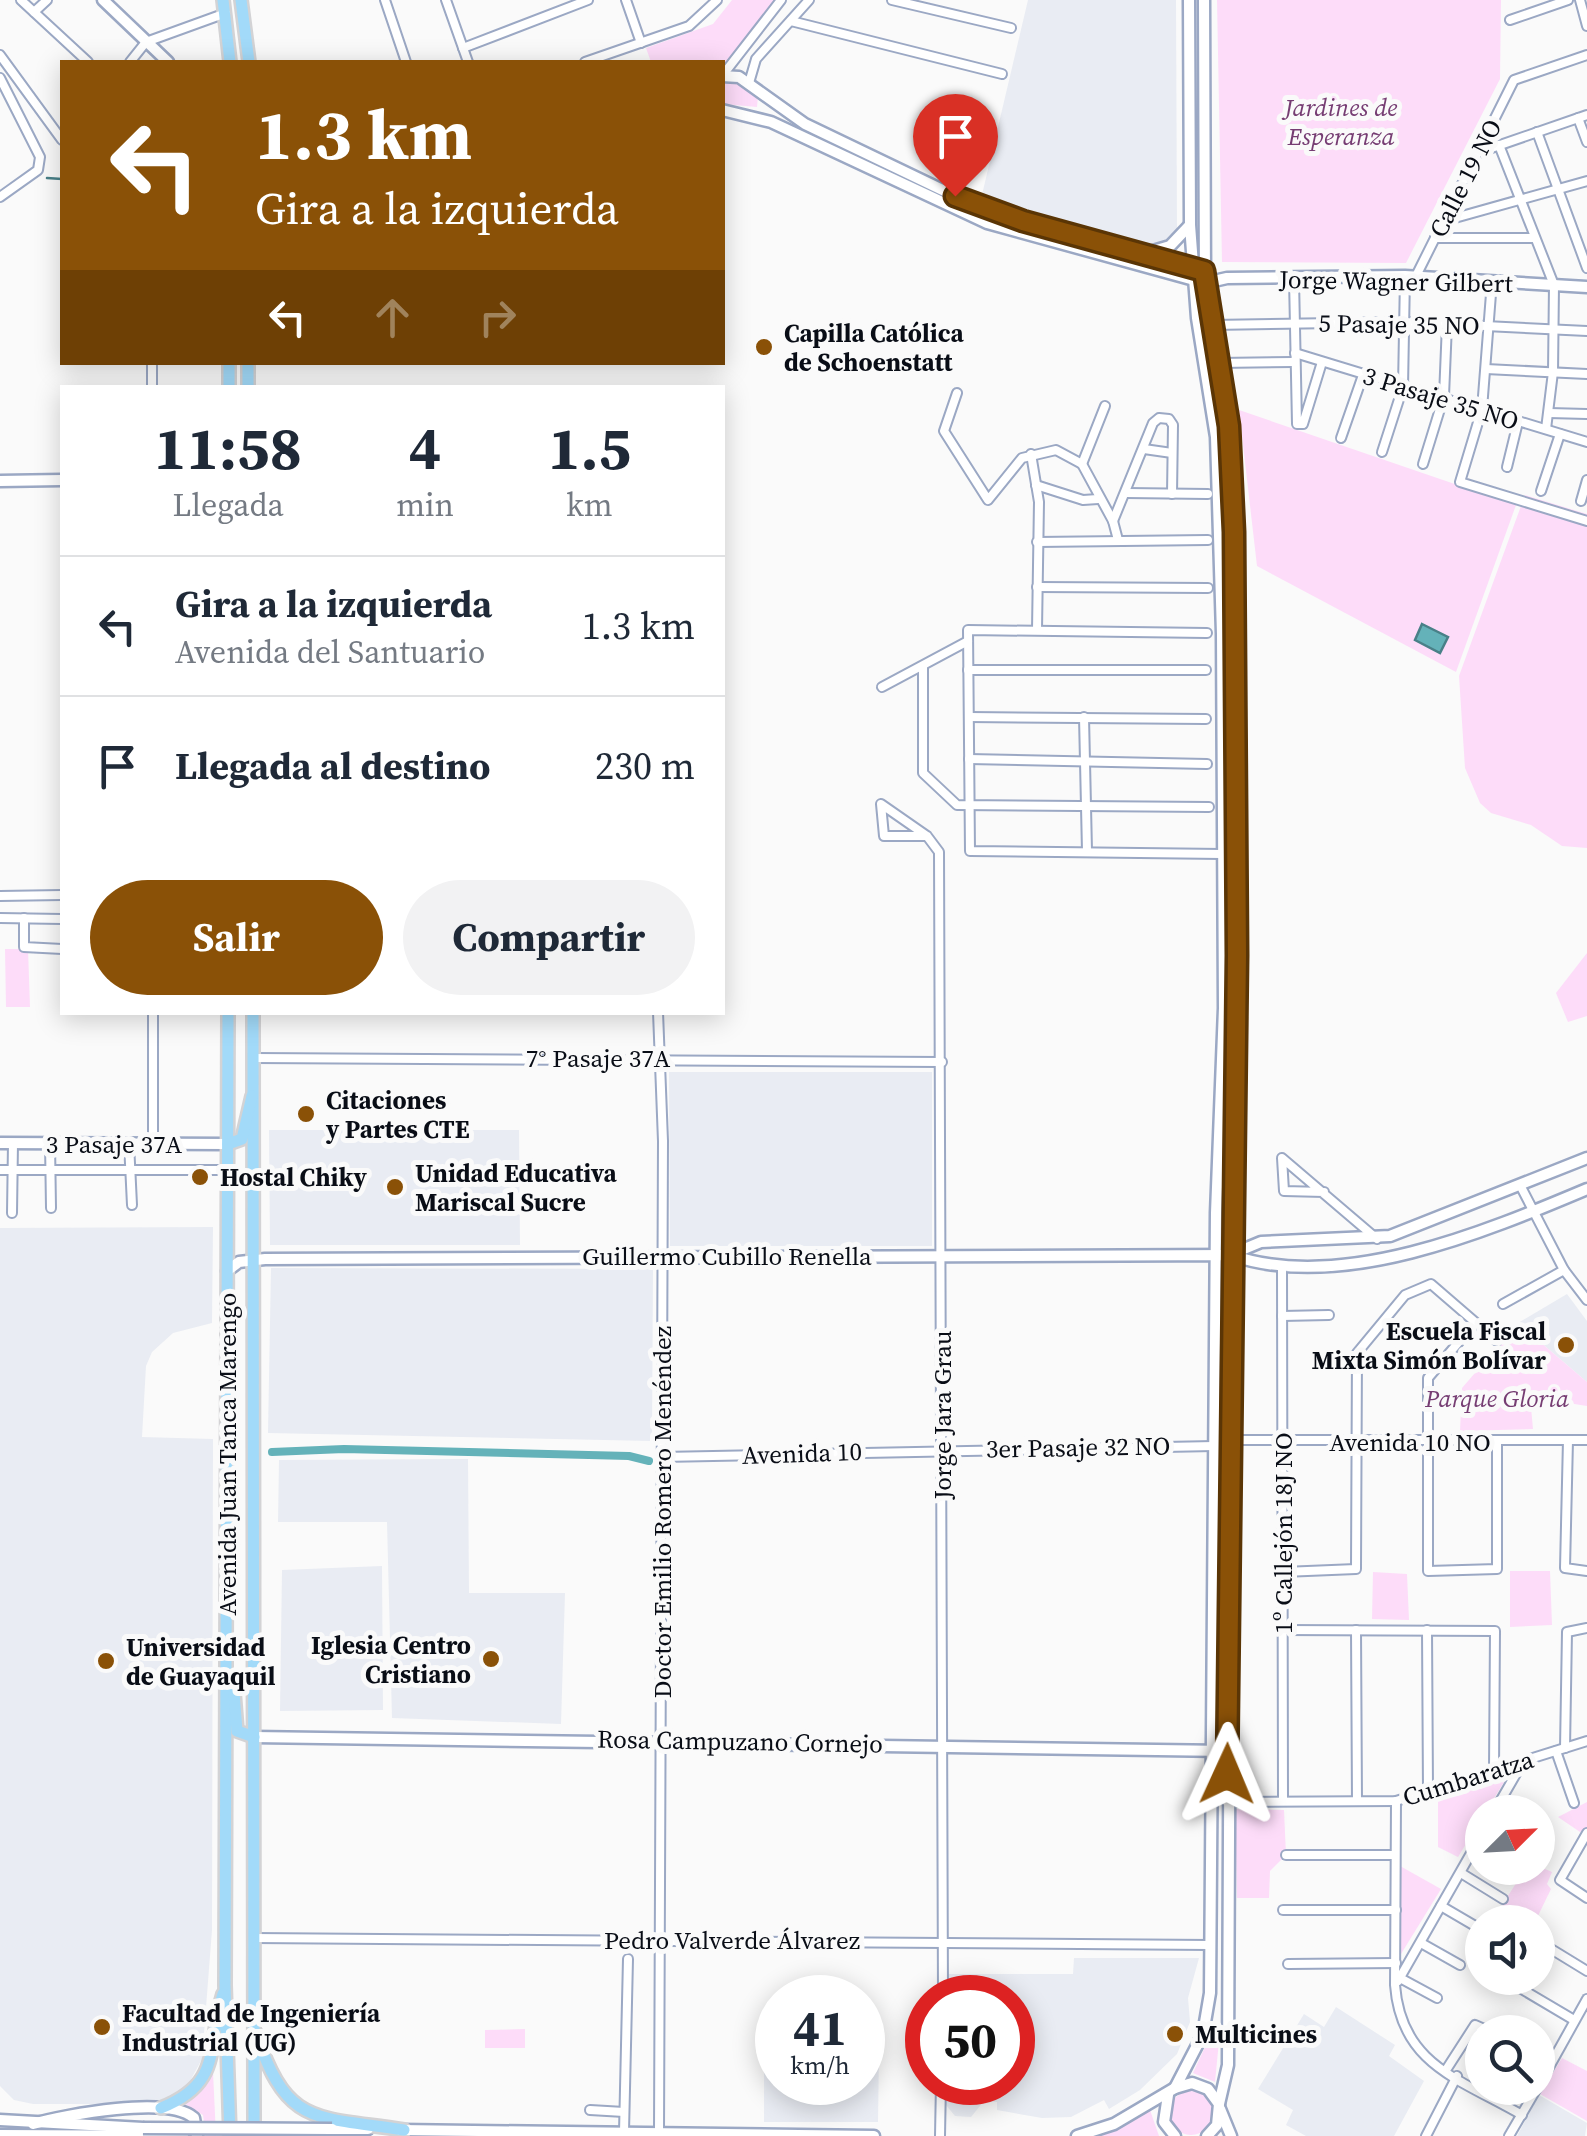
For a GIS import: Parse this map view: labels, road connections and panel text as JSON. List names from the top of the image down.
{
  "streets": {
    "main road": [
      "Jorge Wagner Gilbert",
      "3 Pasaje 37A",
      "Guillermo Cubillo Renella",
      "Avenida Juan Tanca Marengo",
      "Rosa Campuzano Cornejo"
    ],
    "street": [
      "Calle 19 NO",
      "5 Pasaje 35 NO",
      "3 Pasaje 35 NO",
      "7° Pasaje 37A",
      "Jorge Jara Grau",
      "Avenida 10 NO",
      "3er Pasaje 32 NO",
      "Avenida 10",
      "Doctor Emilio Romero Menéndez",
      "1º Callejón 18J NO",
      "Cumbaratza",
      "Pedro Valverde Álvarez"
    ]
  },
  "crossings": [
    ["Calle 19 NO", "Jorge Wagner Gilbert"],
    ["Calle 19 NO", "5 Pasaje 35 NO"],
    ["Calle 19 NO", "3 Pasaje 35 NO"],
    ["7° Pasaje 37A", "Jorge Jara Grau"],
    ["7° Pasaje 37A", "Avenida Juan Tanca Marengo"],
    ["7° Pasaje 37A", "Doctor Emilio Romero Menéndez"],
    ["3 Pasaje 37A", "Avenida Juan Tanca Marengo"],
    ["Guillermo Cubillo Renella", "Jorge Jara Grau"],
    ["Guillermo Cubillo Renella", "Avenida Juan Tanca Marengo"],
    ["Guillermo Cubillo Renella", "Doctor Emilio Romero Menéndez"],
    ["Guillermo Cubillo Renella", "1º Callejón 18J NO"],
    ["Jorge Jara Grau", "3er Pasaje 32 NO"],
    ["Jorge Jara Grau", "Avenida 10"],
    ["Jorge Jara Grau", "Rosa Campuzano Cornejo"],
    ["Jorge Jara Grau", "Pedro Valverde Álvarez"],
    ["Avenida 10 NO", "1º Callejón 18J NO"],
    ["3er Pasaje 32 NO", "Avenida 10"],
    ["Avenida 10", "Doctor Emilio Romero Menéndez"],
    ["Avenida Juan Tanca Marengo", "Rosa Campuzano Cornejo"],
    ["Avenida Juan Tanca Marengo", "Pedro Valverde Álvarez"],
    ["Doctor Emilio Romero Menéndez", "Rosa Campuzano Cornejo"],
    ["Doctor Emilio Romero Menéndez", "Pedro Valverde Álvarez"],
    ["1º Callejón 18J NO", "Cumbaratza"]
  ],
  "parks": ["Jardines de Esperanza", "Parque Gloria"],
  "places": [
    "Capilla Católica de Schoenstatt",
    "Citaciones y Partes CTE",
    "Hostal Chiky",
    "Unidad Educativa Mariscal Sucre",
    "Escuela Fiscal Mixta Simón Bolívar",
    "Iglesia Centro Cristiano",
    "Universidad de Guayaquil",
    "Facultad de Ingeniería Industrial (UG)",
    "Multicines"
  ],
  "north": "top right",
  "page": {
    "turn": ["1.3 km", "Gira a la izquierda"],
    "eta": [
      "11:58",
      "Llegada",
      "4",
      "min",
      "1.5",
      "km"
    ],
    "list": [
      {
        "name": "Gira a la izquierda",
        "note": "Avenida del Santuario",
        "value": "1.3 km"
      },
      {
        "name": "Llegada al destino",
        "value": "230 m"
      }
    ],
    "buttons": ["Salir", "Compartir"],
    "speed": "41 km/h",
    "limit": "50"
  }
}
